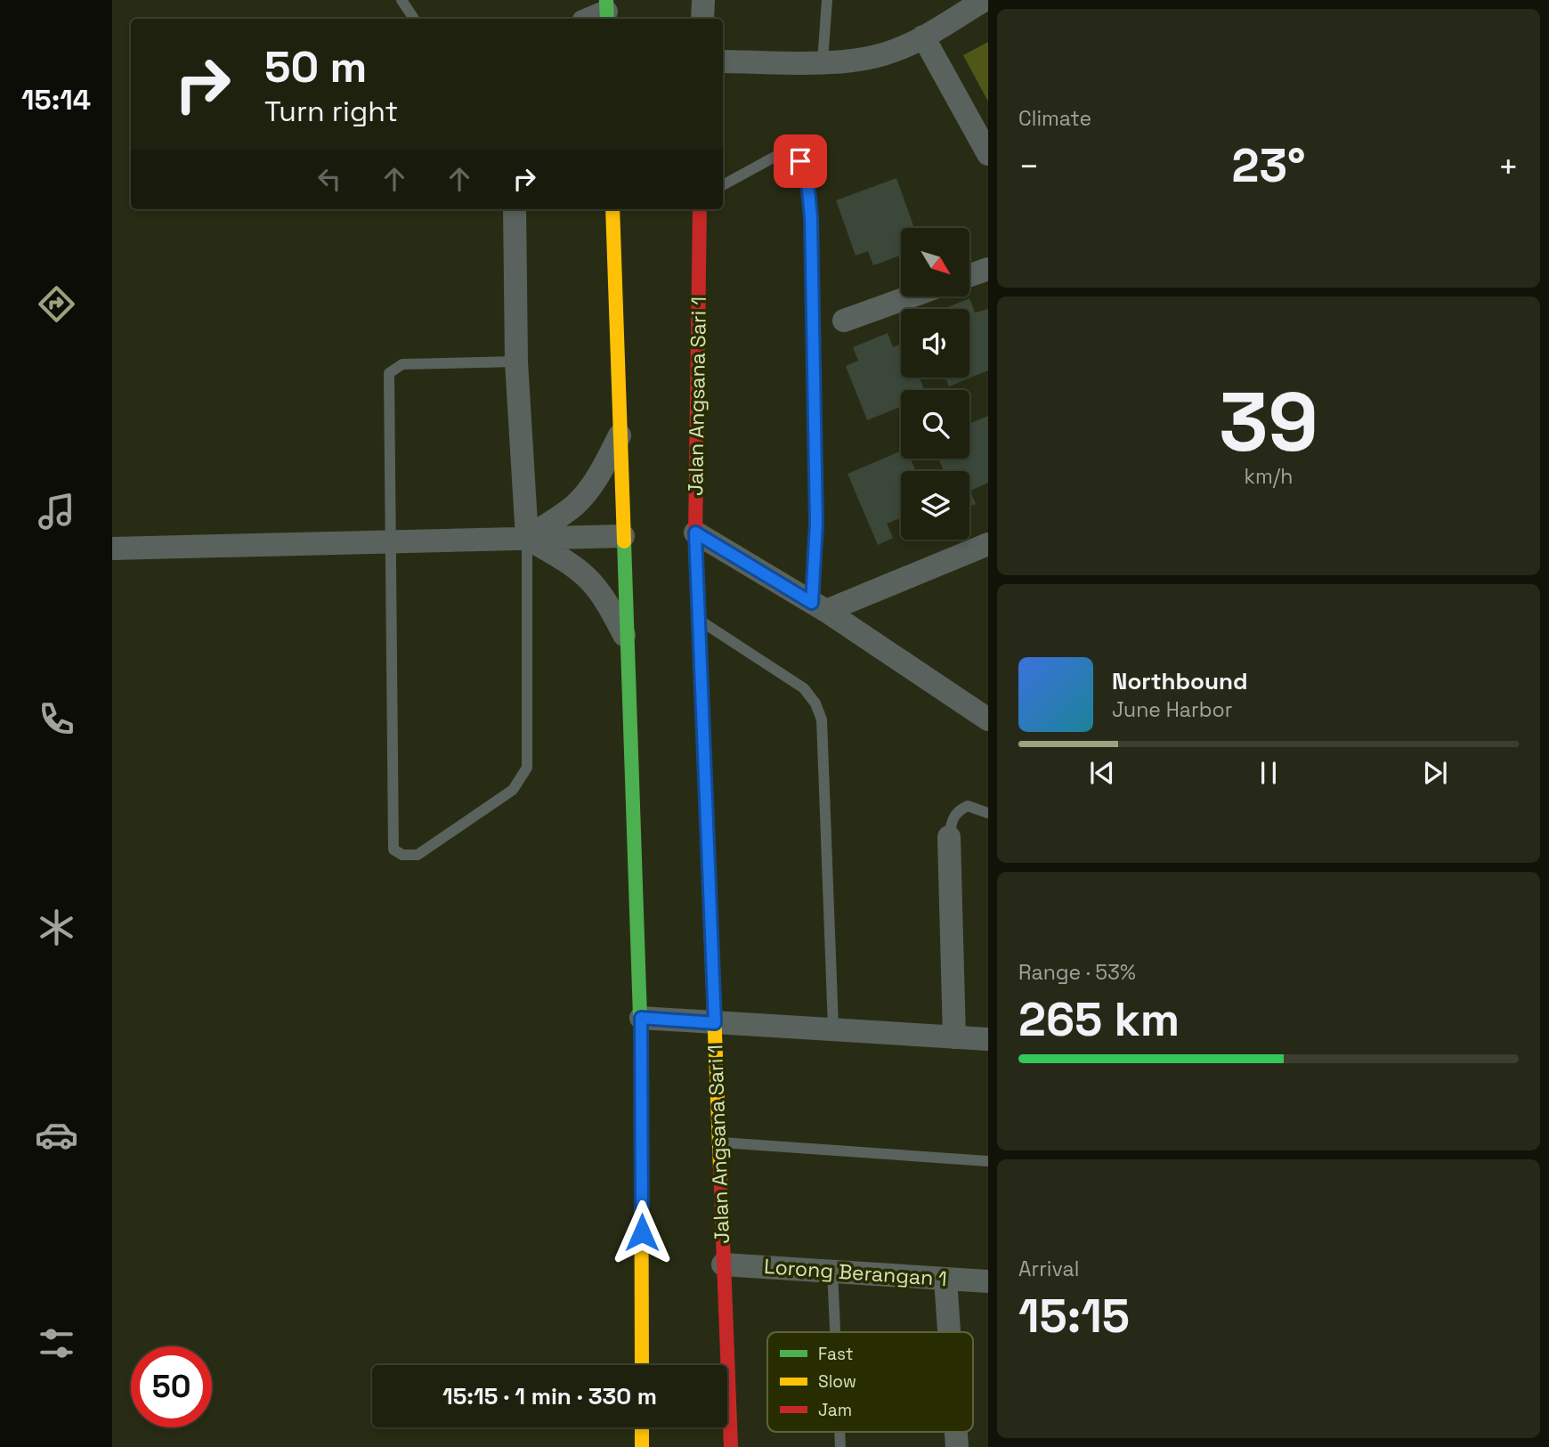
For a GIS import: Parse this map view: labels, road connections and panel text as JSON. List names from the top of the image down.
{
  "streets": {
    "street": ["Jalan Angsana Sari 1", "Lorong Berangan 1"]
  },
  "crossings": [
    ["Jalan Angsana Sari 1", "Lorong Berangan 1"]
  ],
  "legend": ["Fast", "Slow", "Jam"],
  "north": "bottom right",
  "page": {
    "tabs": "15:14",
    "tile": [
      "Climate",
      ["39", "km/h"],
      ["Range · 53%", "265 km"],
      ["Arrival", "15:15"]
    ],
    "turn": ["50 m", "Turn right"],
    "heat": ["−", "23°", "+"],
    "song": ["Northbound", "June Harbor"],
    "limit": "50",
    "trip": "15:15 · 1 min · 330 m"
  }
}
